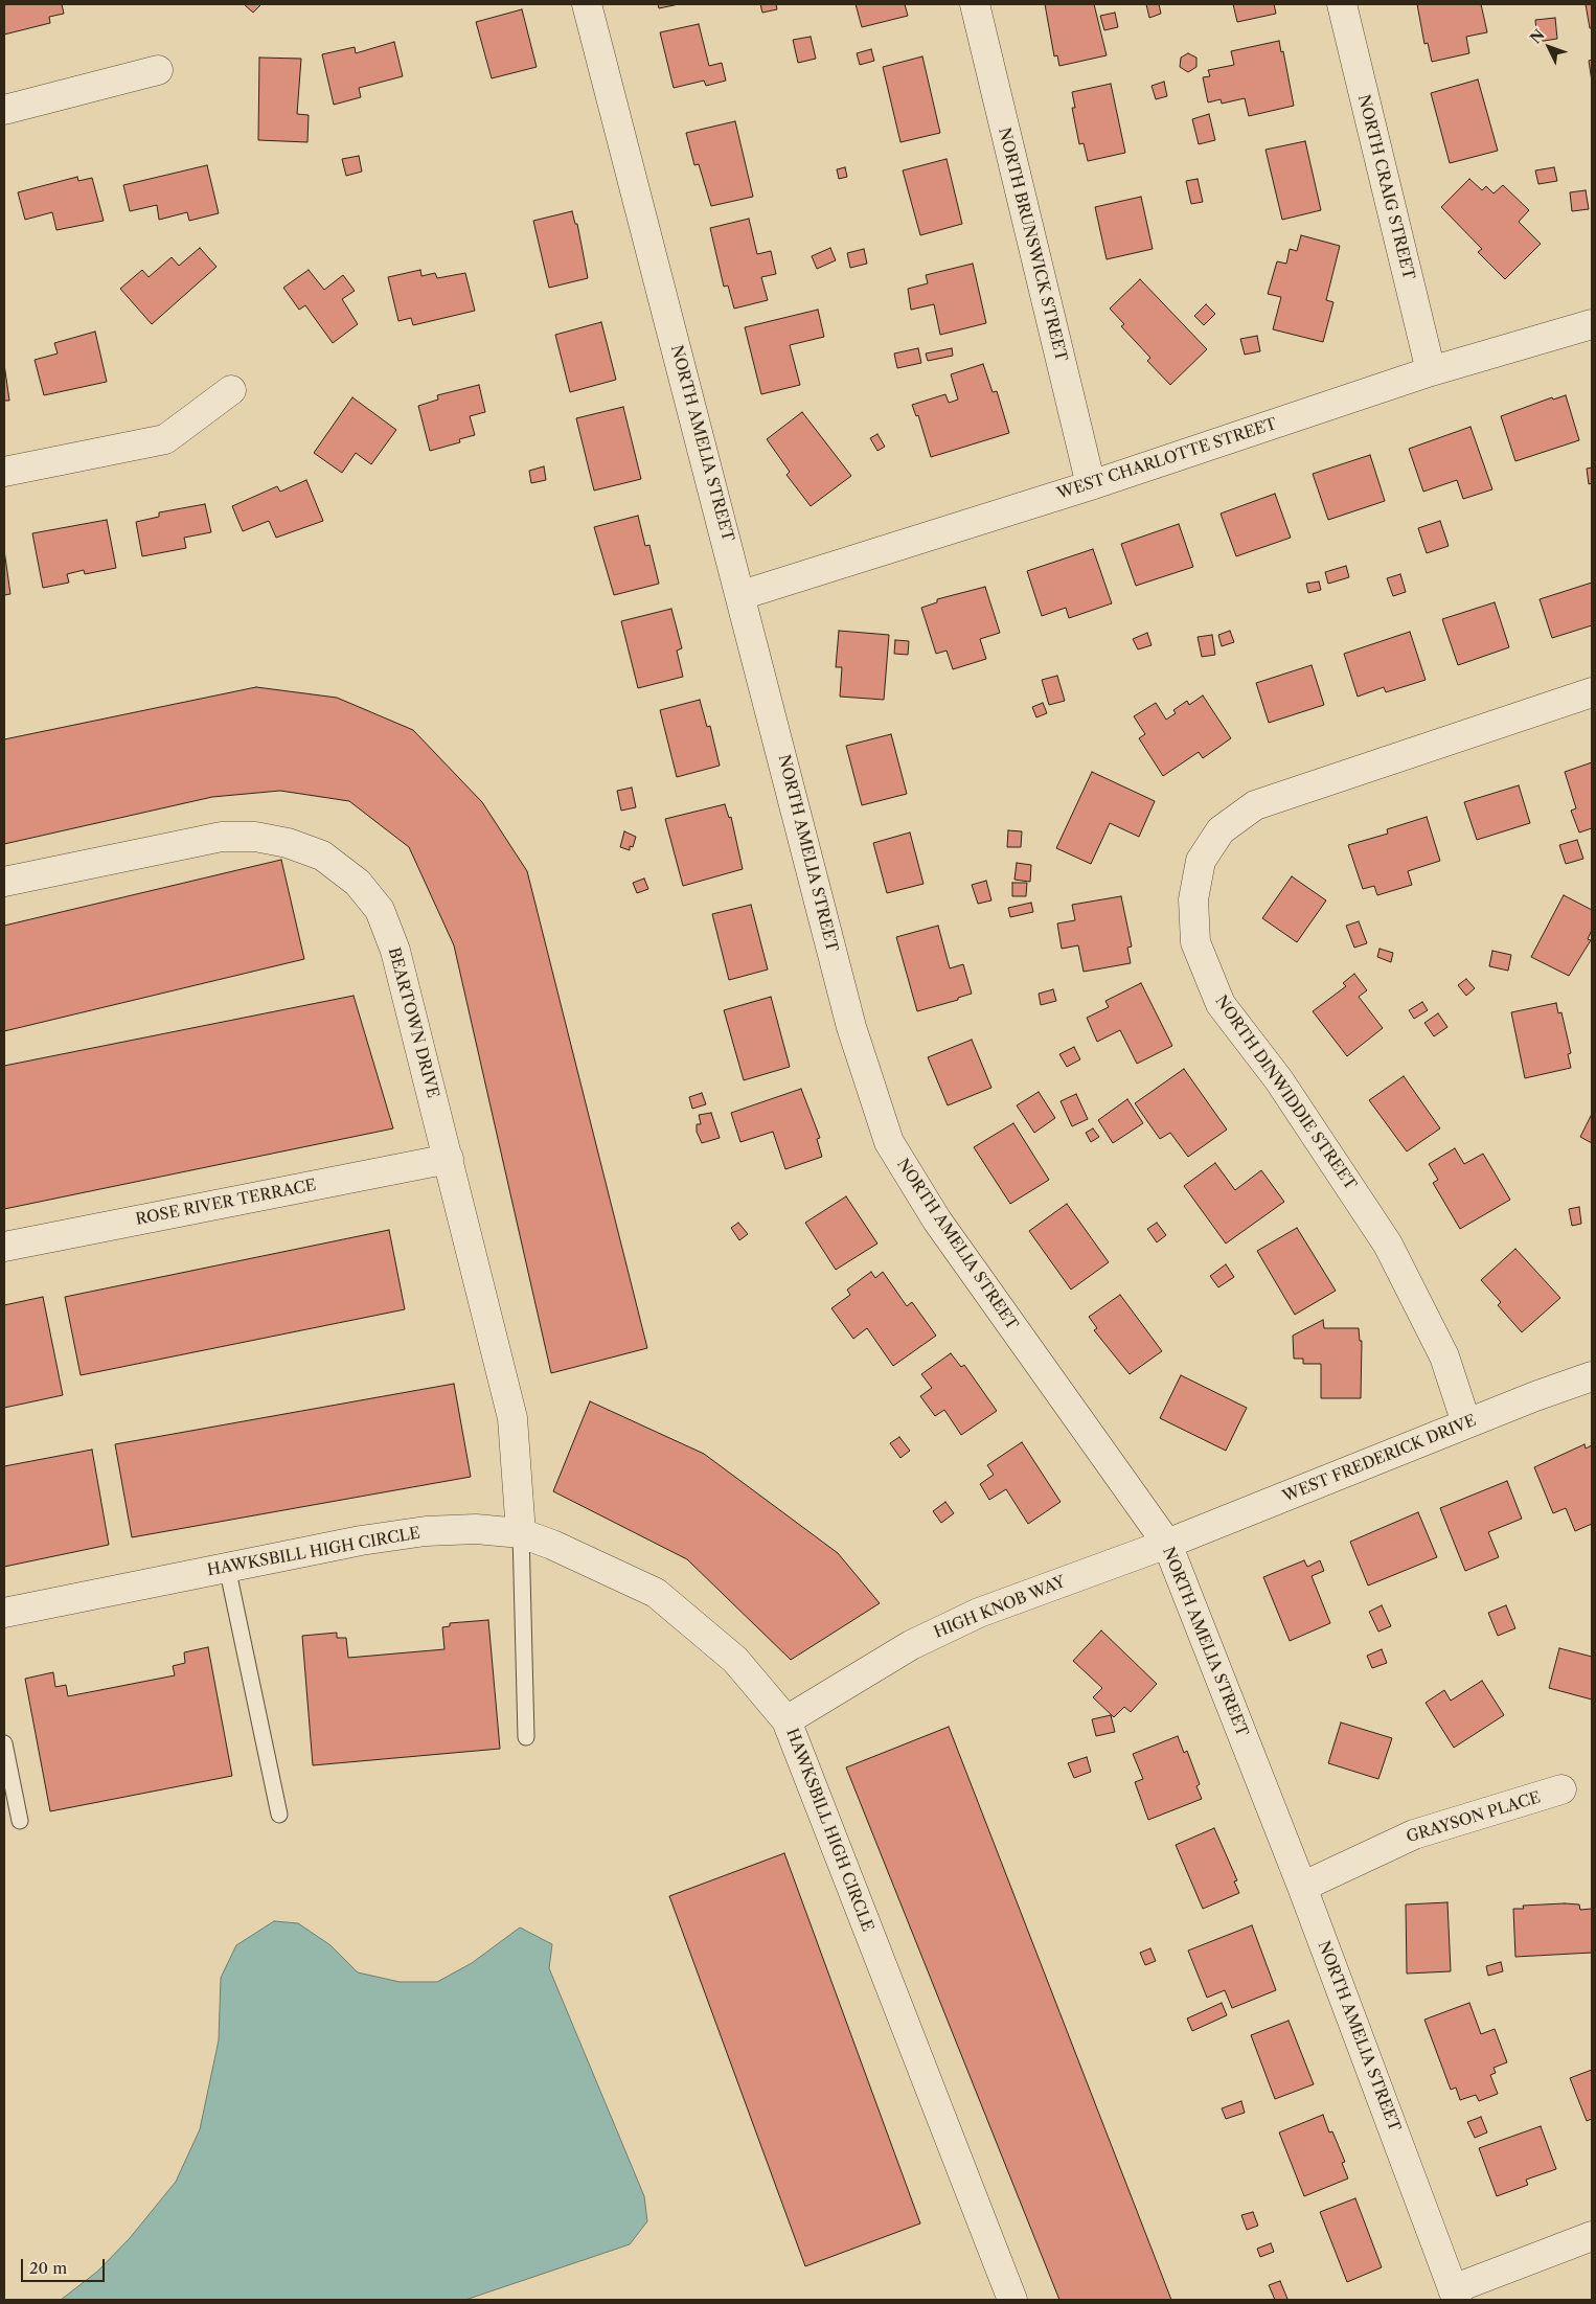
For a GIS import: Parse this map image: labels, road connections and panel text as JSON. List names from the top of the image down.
{
  "streets": {
    "street": [
      "NORTH CRAIG STREET",
      "NORTH BRUNSWICK STREET",
      "NORTH AMELIA STREET",
      "WEST CHARLOTTE STREET",
      "BEARTOWN DRIVE",
      "NORTH DINWIDDIE STREET",
      "ROSE RIVER TERRACE",
      "WEST FREDERICK DRIVE",
      "HAWKSBILL HIGH CIRCLE",
      "HIGH KNOB WAY",
      "GRAYSON PLACE"
    ]
  },
  "crossings": [
    ["NORTH CRAIG STREET", "WEST CHARLOTTE STREET"],
    ["NORTH BRUNSWICK STREET", "WEST CHARLOTTE STREET"],
    ["NORTH AMELIA STREET", "WEST CHARLOTTE STREET"],
    ["NORTH AMELIA STREET", "WEST FREDERICK DRIVE"],
    ["NORTH AMELIA STREET", "HIGH KNOB WAY"],
    ["NORTH AMELIA STREET", "GRAYSON PLACE"],
    ["BEARTOWN DRIVE", "ROSE RIVER TERRACE"],
    ["BEARTOWN DRIVE", "HAWKSBILL HIGH CIRCLE"],
    ["NORTH DINWIDDIE STREET", "WEST FREDERICK DRIVE"],
    ["WEST FREDERICK DRIVE", "HIGH KNOB WAY"],
    ["HAWKSBILL HIGH CIRCLE", "HIGH KNOB WAY"]
  ],
  "scale_bar": "20 m",
  "north": "top left"
}
